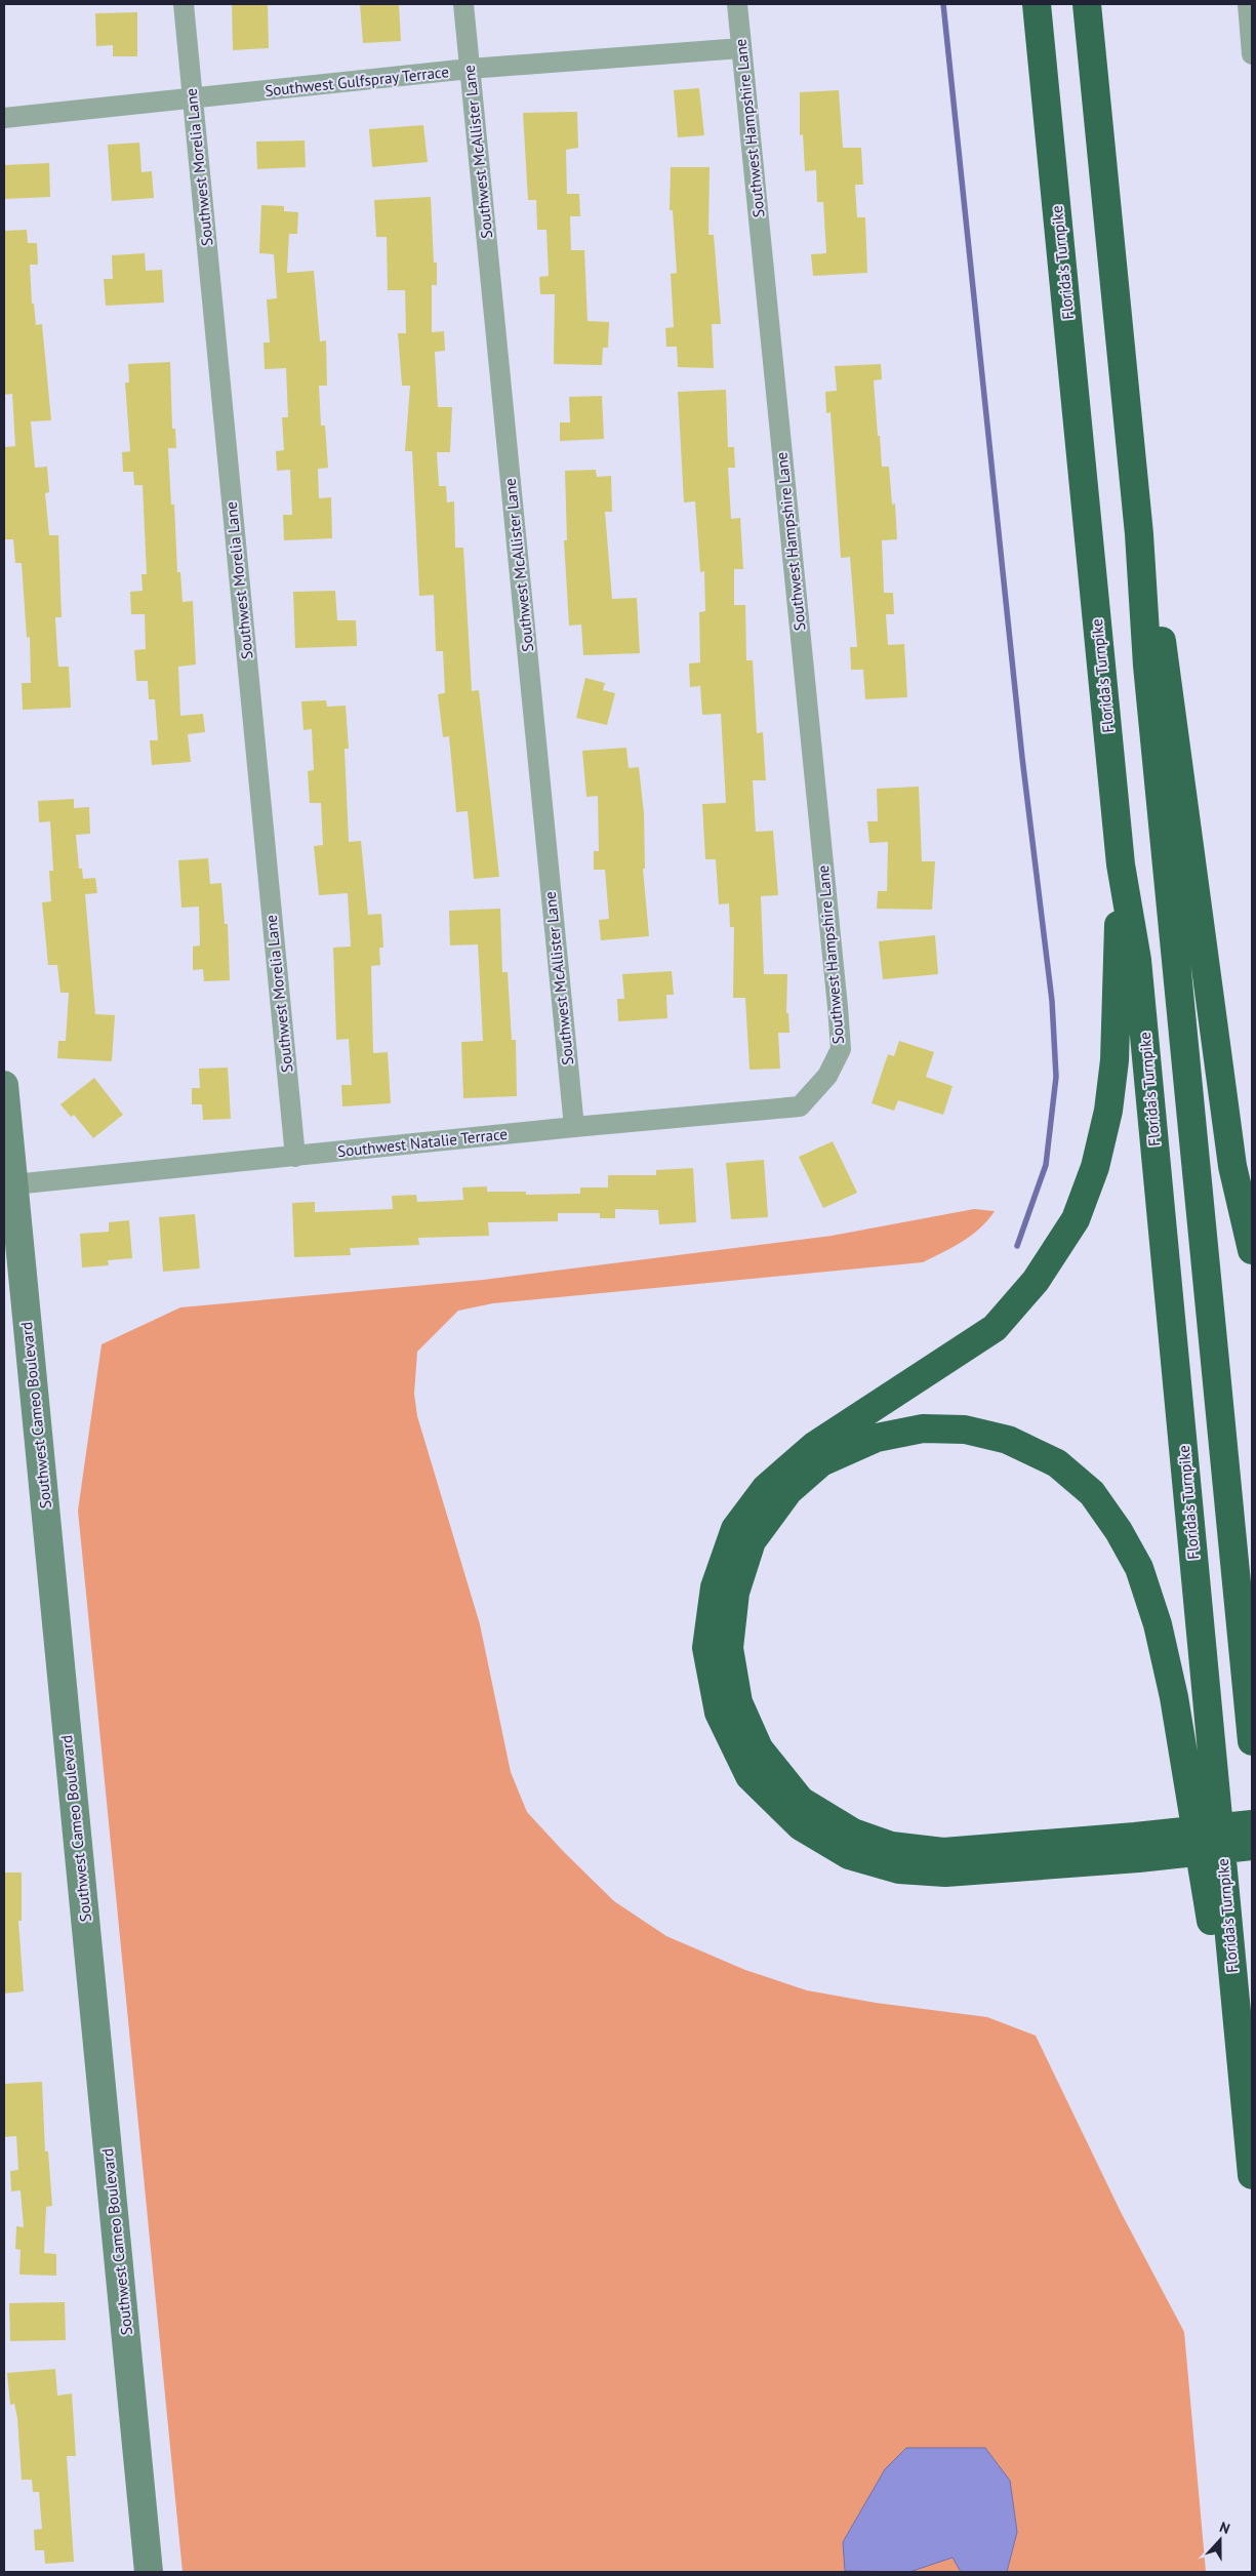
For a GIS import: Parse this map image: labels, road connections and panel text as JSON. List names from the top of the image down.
{
  "streets": {
    "highway": ["Florida's Turnpike"],
    "street": [
      "Southwest Gulfspray Terrace",
      "Southwest Hampshire Lane",
      "Southwest McAllister Lane",
      "Southwest Morelia Lane",
      "Southwest Natalie Terrace",
      "Southwest Cameo Boulevard"
    ]
  },
  "crossings": [
    ["Southwest Gulfspray Terrace", "Southwest Hampshire Lane"],
    ["Southwest Gulfspray Terrace", "Southwest McAllister Lane"],
    ["Southwest Gulfspray Terrace", "Southwest Morelia Lane"],
    ["Southwest Hampshire Lane", "Southwest Natalie Terrace"],
    ["Southwest McAllister Lane", "Southwest Natalie Terrace"],
    ["Southwest Morelia Lane", "Southwest Natalie Terrace"],
    ["Southwest Natalie Terrace", "Southwest Cameo Boulevard"]
  ],
  "north": "top"
}
